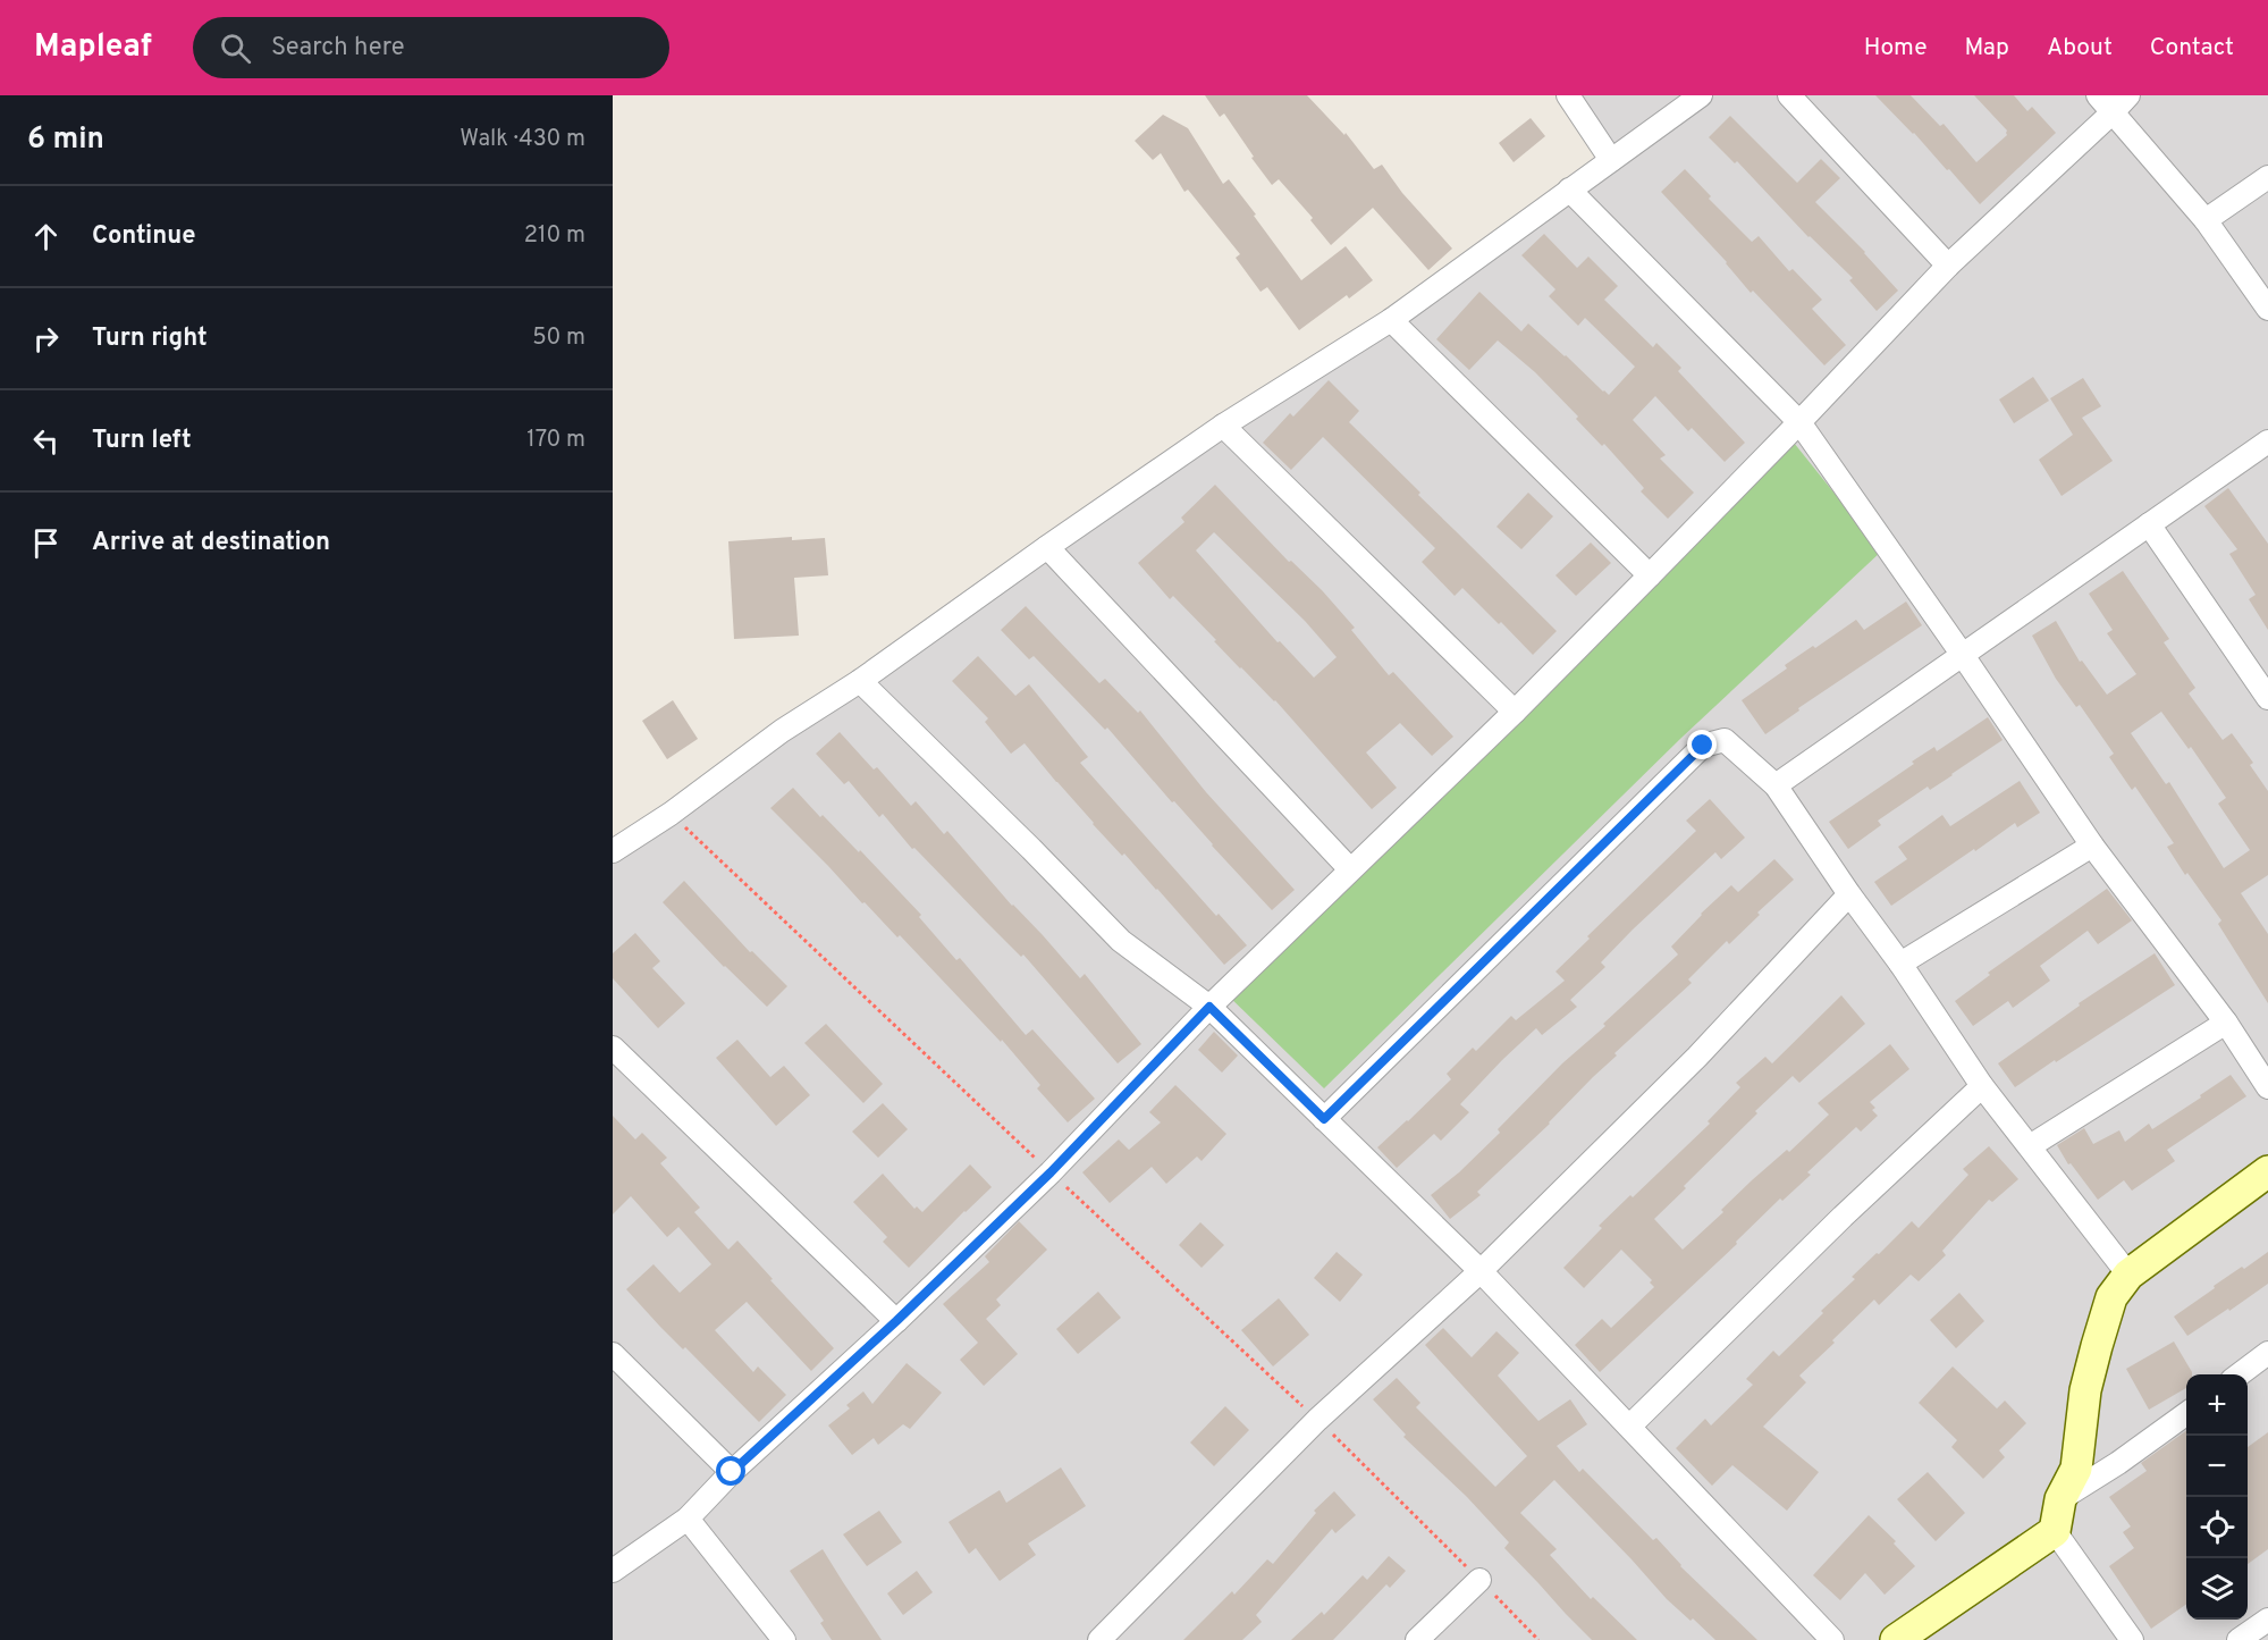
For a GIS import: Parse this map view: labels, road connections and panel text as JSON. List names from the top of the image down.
{
  "page": {
    "header": "Mapleaf",
    "search": "Search here",
    "nav": [
      "Home",
      "Map",
      "About",
      "Contact"
    ],
    "heading": ["6 min", "Walk · 430 m"],
    "list": [
      ["Continue", "210 m"],
      ["Turn right", "50 m"],
      ["Turn left", "170 m"],
      "Arrive at destination"
    ],
    "map_buttons": ["+", "−"]
  }
}
